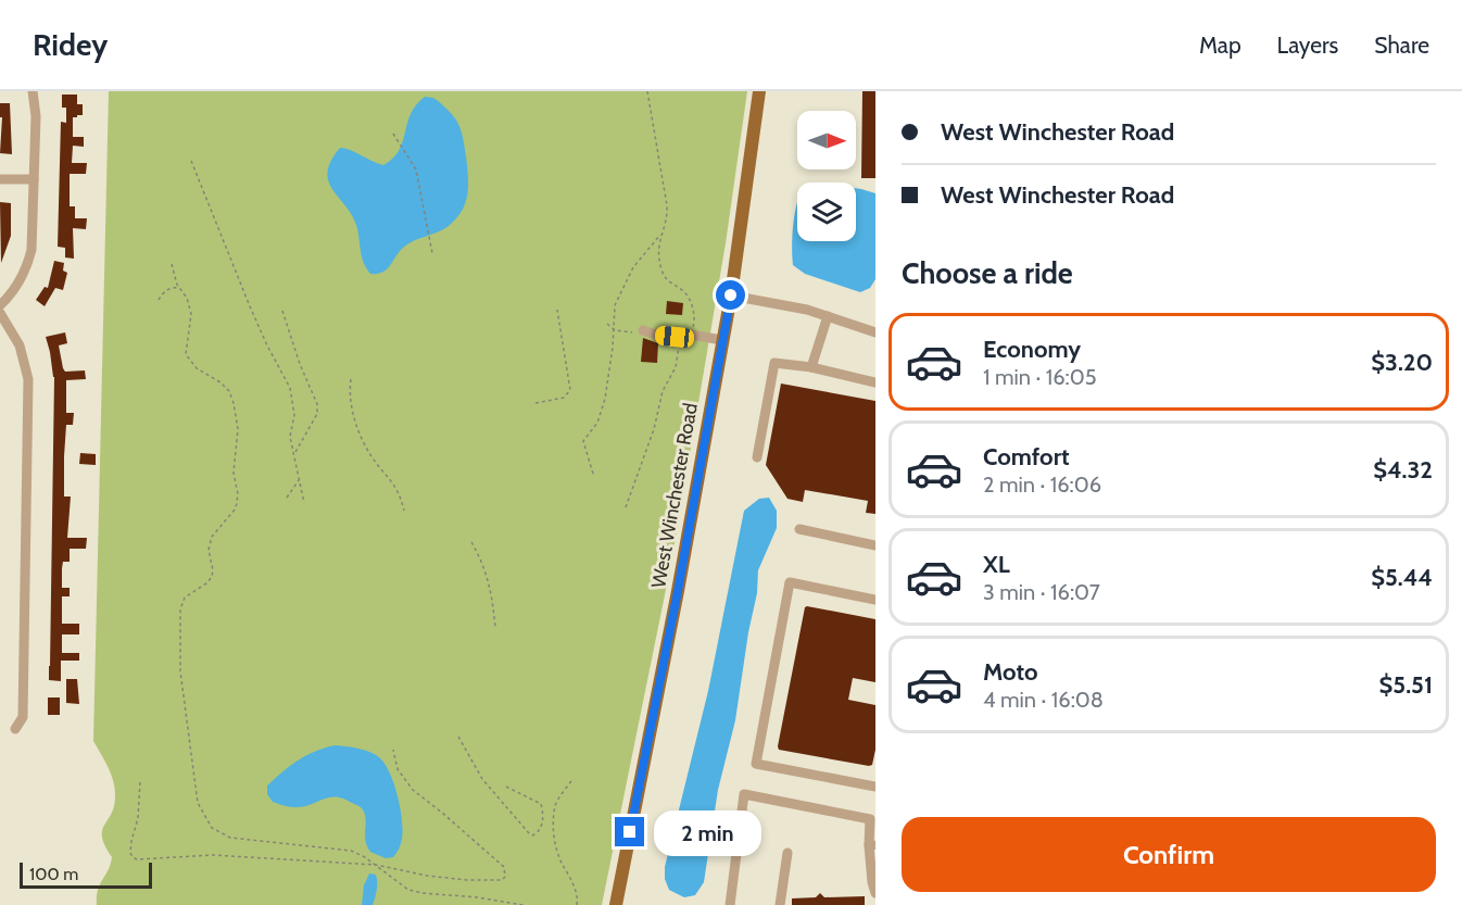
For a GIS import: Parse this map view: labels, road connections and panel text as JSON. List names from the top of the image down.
{
  "streets": {
    "main road": ["West Winchester Road"]
  },
  "scale_bar": "100 m",
  "north": "right",
  "page": {
    "header": "Ridey",
    "nav": ["Map", "Layers", "Share"],
    "banner": ["West Winchester Road", "West Winchester Road"],
    "heading": "Choose a ride",
    "list": [
      {
        "name": "Economy",
        "note": "1 min · 16:05",
        "value": "$3.20"
      },
      {
        "name": "Comfort",
        "note": "2 min · 16:06",
        "value": "$4.32"
      },
      {
        "name": "XL",
        "note": "3 min · 16:07",
        "value": "$5.44"
      },
      {
        "name": "Moto",
        "note": "4 min · 16:08",
        "value": "$5.51"
      }
    ],
    "buttons": "Confirm",
    "bubble": "2 min",
    "scale": "100 m"
  }
}
